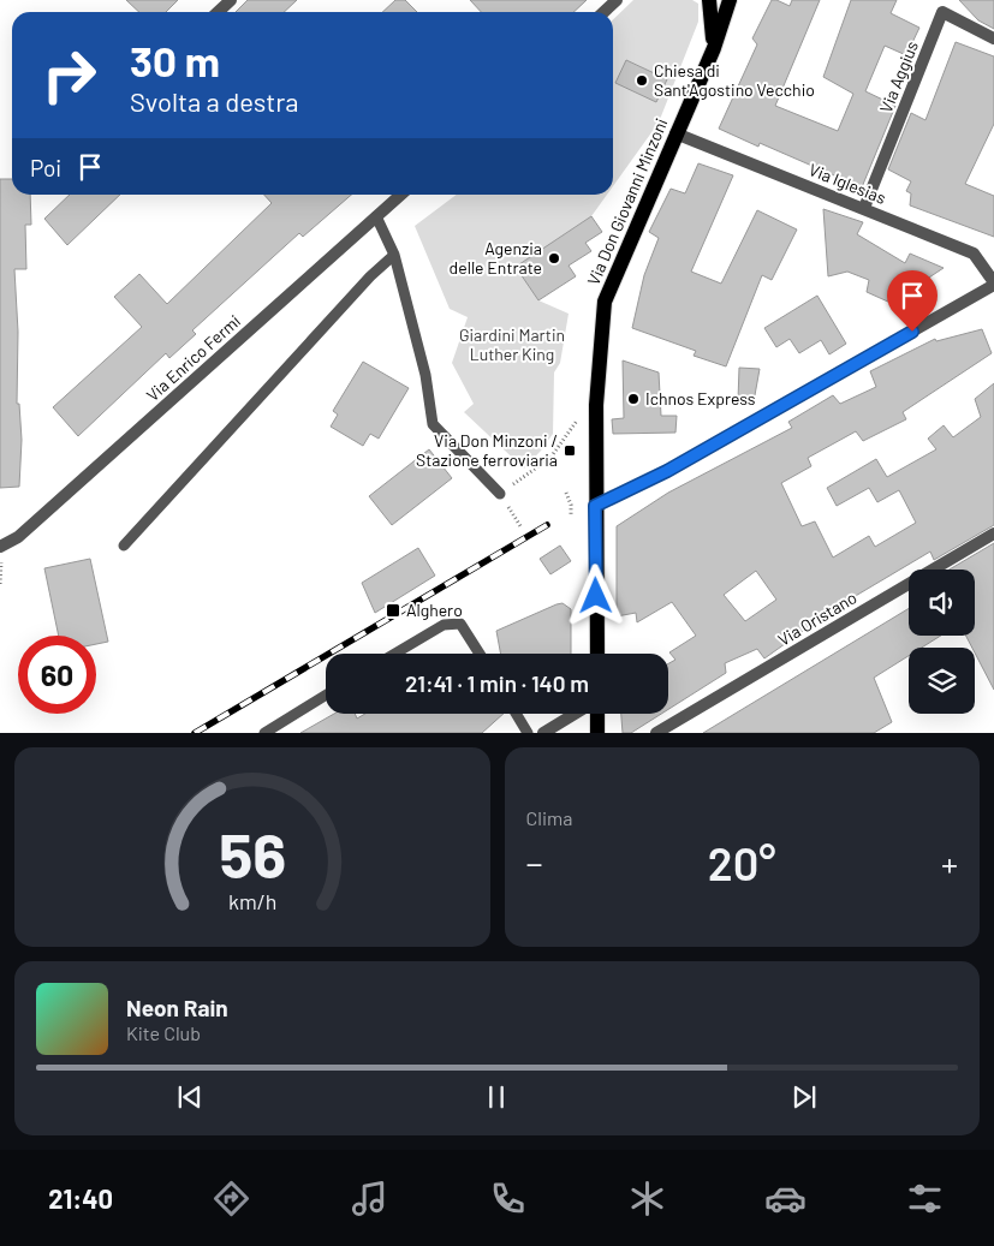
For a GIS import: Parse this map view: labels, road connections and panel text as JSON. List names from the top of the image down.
{
  "streets": {
    "main road": ["Via Don Giovanni Minzoni"],
    "street": [
      "Via Aggius",
      "Via Iglesias",
      "Via Enrico Fermi",
      "Via Oristano"
    ]
  },
  "crossings": [
    ["Via Aggius", "Via Iglesias"],
    ["Via Iglesias", "Via Don Giovanni Minzoni"]
  ],
  "parks": ["Giardini Martin Luther King"],
  "places": {
    "other": ["Chiesa di Sant'Agostino Vecchio", "Agenzia delle Entrate", "Ichnos Express"],
    "transit": ["Via Don Minzoni / Stazione ferroviaria", "Alghero"]
  },
  "page": {
    "turn": ["30 m", "Svolta a destra"],
    "then": "Poi",
    "limit": "60",
    "trip": "21:41 · 1 min · 140 m",
    "tile": "Clima",
    "heat": ["−", "20°", "+"],
    "song": ["Neon Rain", "Kite Club"],
    "tabs": "21:40",
    "gauge": ["56", "km/h"]
  }
}
